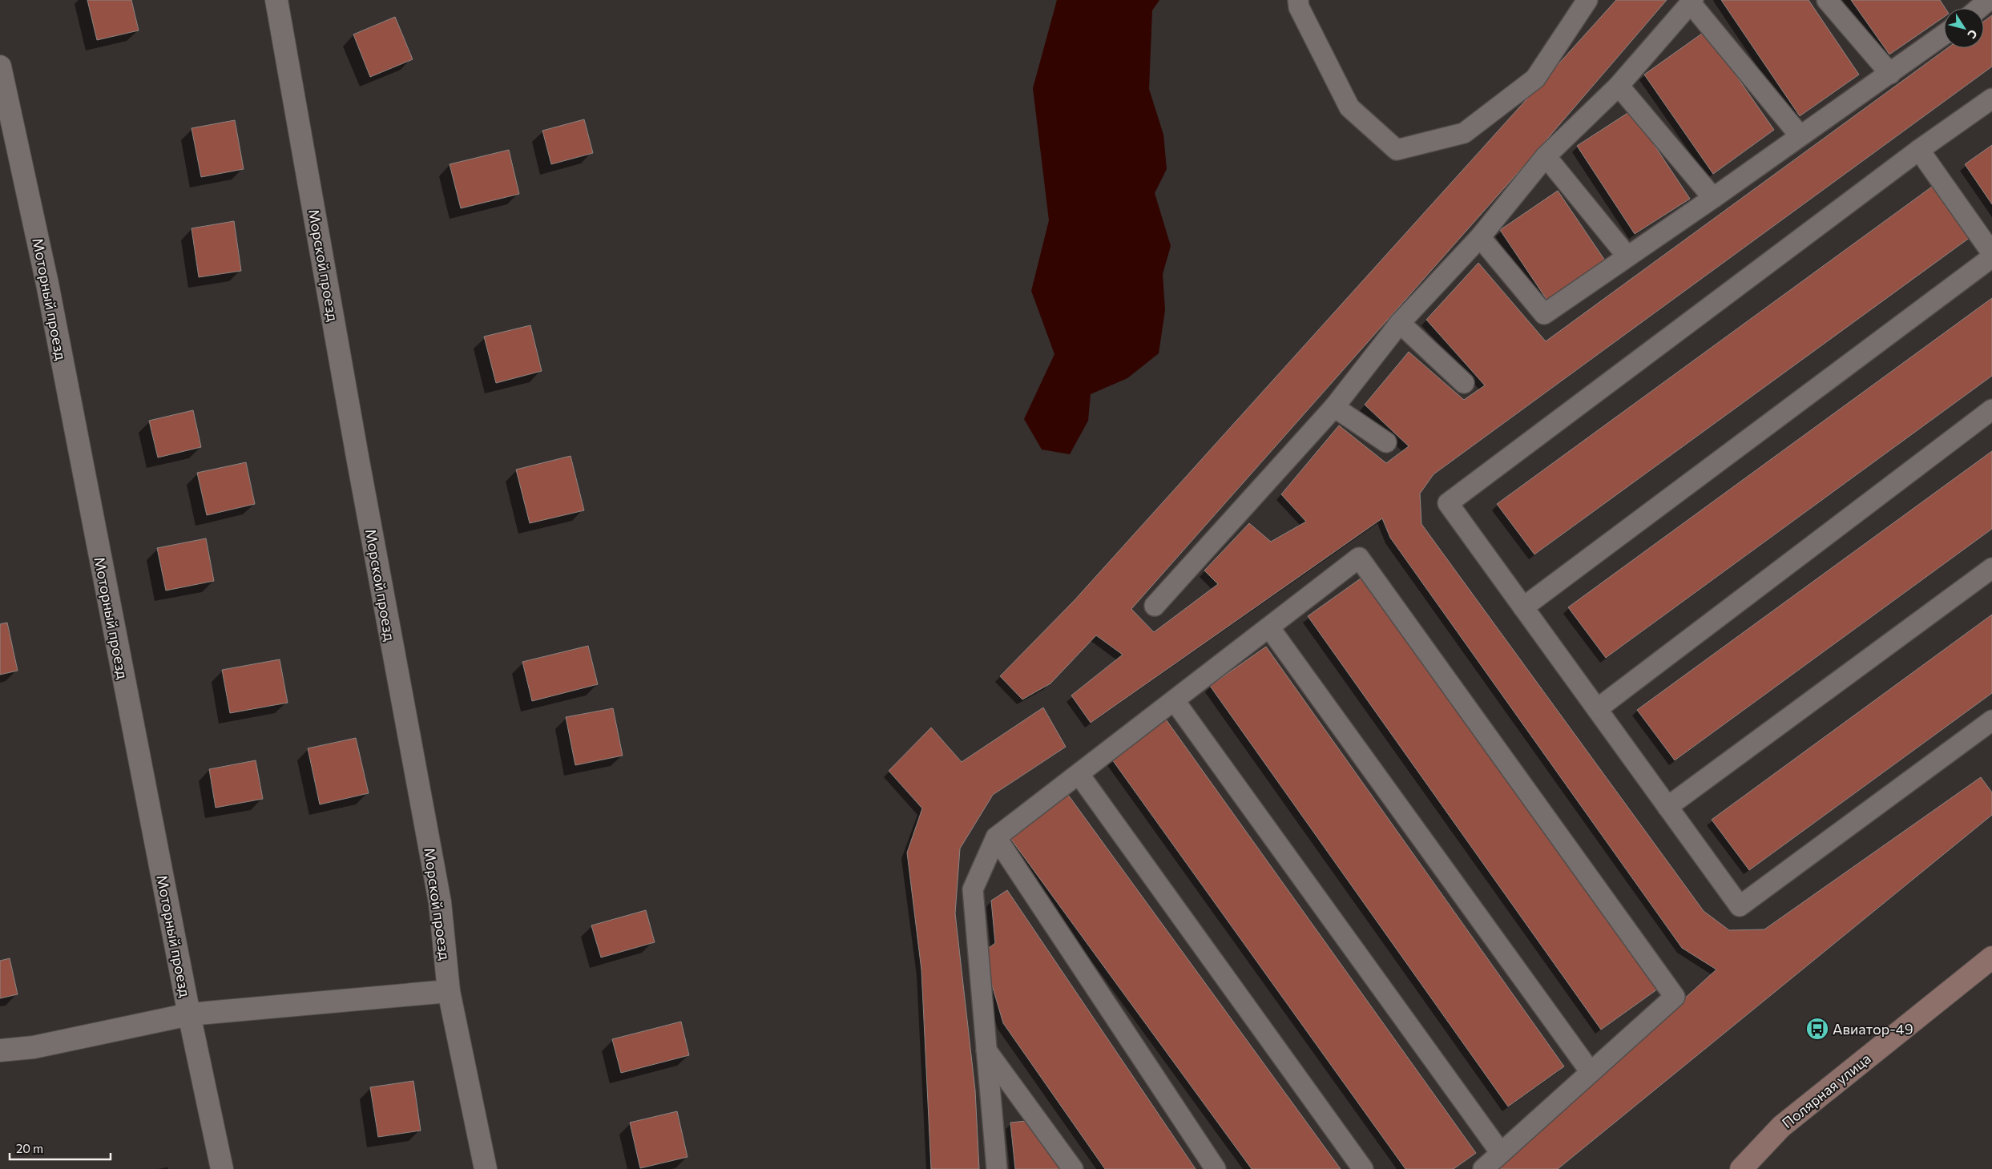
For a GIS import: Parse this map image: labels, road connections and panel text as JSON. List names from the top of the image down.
{
  "streets": {
    "main road": ["Полярная улица"],
    "street": ["Морской проезд", "Моторный проезд"]
  },
  "places": {
    "bus stop": ["Авиатор-49"]
  },
  "scale_bar": "20 m",
  "north": "bottom right"
}
